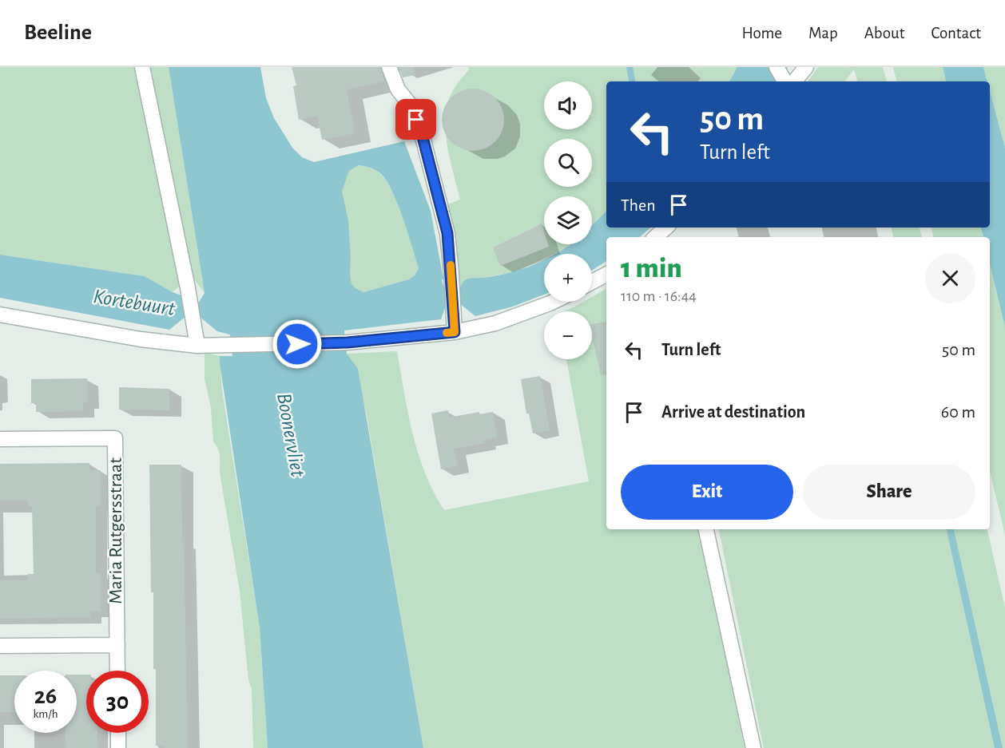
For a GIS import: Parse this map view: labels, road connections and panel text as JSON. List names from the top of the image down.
{
  "streets": {
    "street": ["Maria Rutgersstraat"]
  },
  "water": ["Kortebuurt", "Boonervliet"],
  "page": {
    "header": "Beeline",
    "nav": [
      "Home",
      "Map",
      "About",
      "Contact"
    ],
    "map_buttons": ["+", "−"],
    "turn": ["50 m", "Turn left"],
    "then": "Then",
    "heading": ["1 min", "110 m · 16:44"],
    "list": [
      {
        "name": "Turn left",
        "value": "50 m"
      },
      {
        "name": "Arrive at destination",
        "value": "60 m"
      }
    ],
    "buttons": ["Exit", "Share"],
    "speed": "26 km/h",
    "limit": "30"
  }
}
